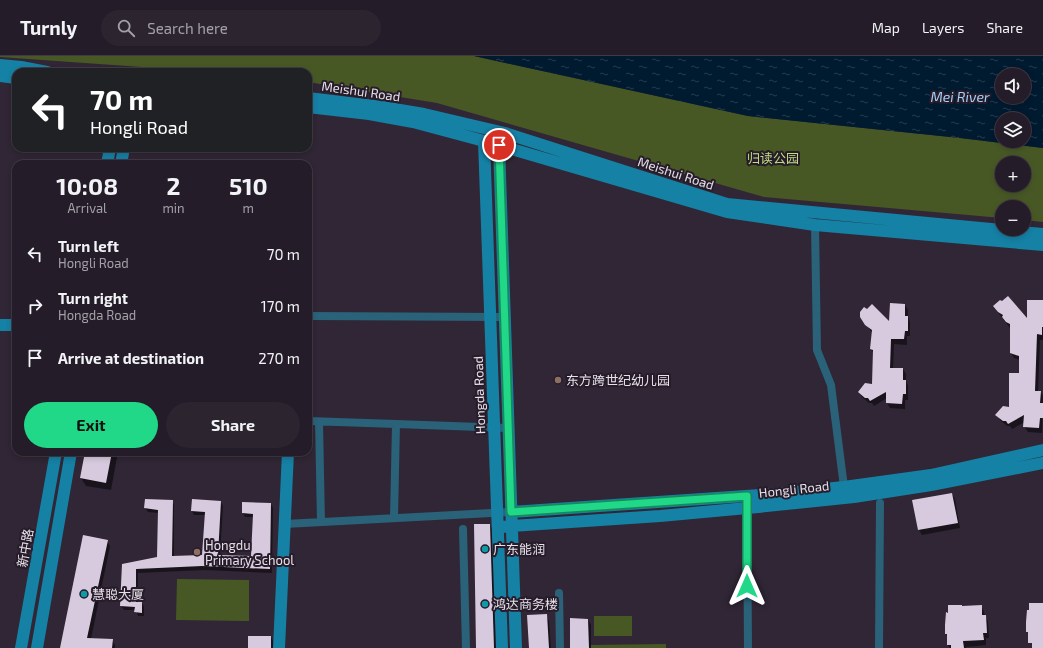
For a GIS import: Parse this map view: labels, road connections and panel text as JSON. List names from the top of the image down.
{
  "streets": {
    "street": [
      "Meishui Road",
      "Hongda Road",
      "Hongli Road",
      "新中路"
    ]
  },
  "crossings": [
    ["Meishui Road", "Hongda Road"],
    ["Hongda Road", "Hongli Road"]
  ],
  "water": ["Mei River"],
  "parks": ["归读公园"],
  "places": [
    "东方跨世纪幼儿园",
    "广东能润",
    "Hongdu Primary School",
    "慧聪大厦",
    "鸿达商务楼"
  ],
  "page": {
    "header": "Turnly",
    "search": "Search here",
    "nav": ["Map", "Layers", "Share"],
    "map_buttons": ["+", "−"],
    "turn": ["70 m", "Hongli Road"],
    "eta": [
      "10:08",
      "Arrival",
      "2",
      "min",
      "510",
      "m"
    ],
    "list": [
      {
        "name": "Turn left",
        "note": "Hongli Road",
        "value": "70 m"
      },
      {
        "name": "Turn right",
        "note": "Hongda Road",
        "value": "170 m"
      },
      {
        "name": "Arrive at destination",
        "value": "270 m"
      }
    ],
    "buttons": ["Exit", "Share"]
  }
}
